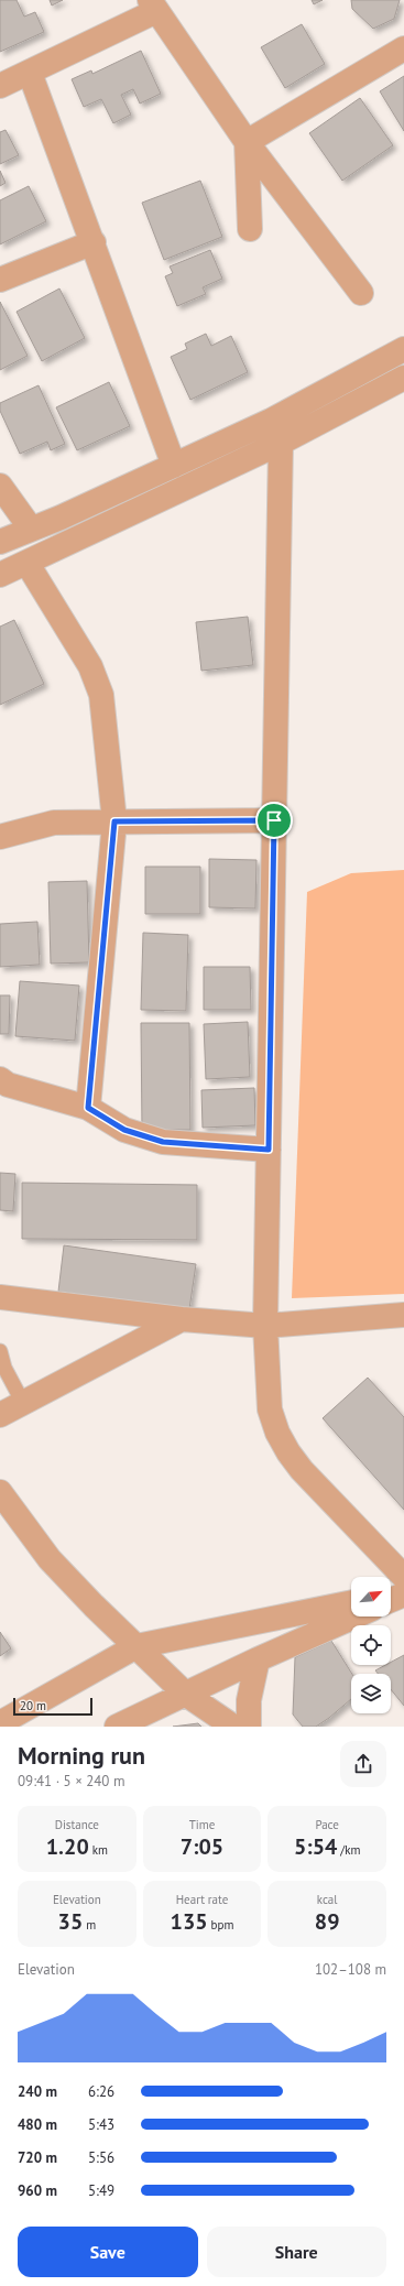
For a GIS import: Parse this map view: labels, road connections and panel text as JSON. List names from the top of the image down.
{
  "scale_bar": "20 m",
  "north": "top right",
  "page": {
    "scale": "20 m",
    "heading": ["Morning run", "09:41 · 5 × 240 m"],
    "stats": [
      ["Distance", "1.20 km"],
      ["Time", "7:05"],
      ["Pace", "5:54 /km"],
      ["Elevation", "35 m"],
      ["Heart rate", "135 bpm"],
      ["kcal", "89"]
    ],
    "chart": ["Elevation", "102–108 m"],
    "list": [
      {
        "name": "240 m",
        "note": "6:26"
      },
      {
        "name": "480 m",
        "note": "5:43"
      },
      {
        "name": "720 m",
        "note": "5:56"
      },
      {
        "name": "960 m",
        "note": "5:49"
      }
    ],
    "buttons": ["Save", "Share"]
  }
}
